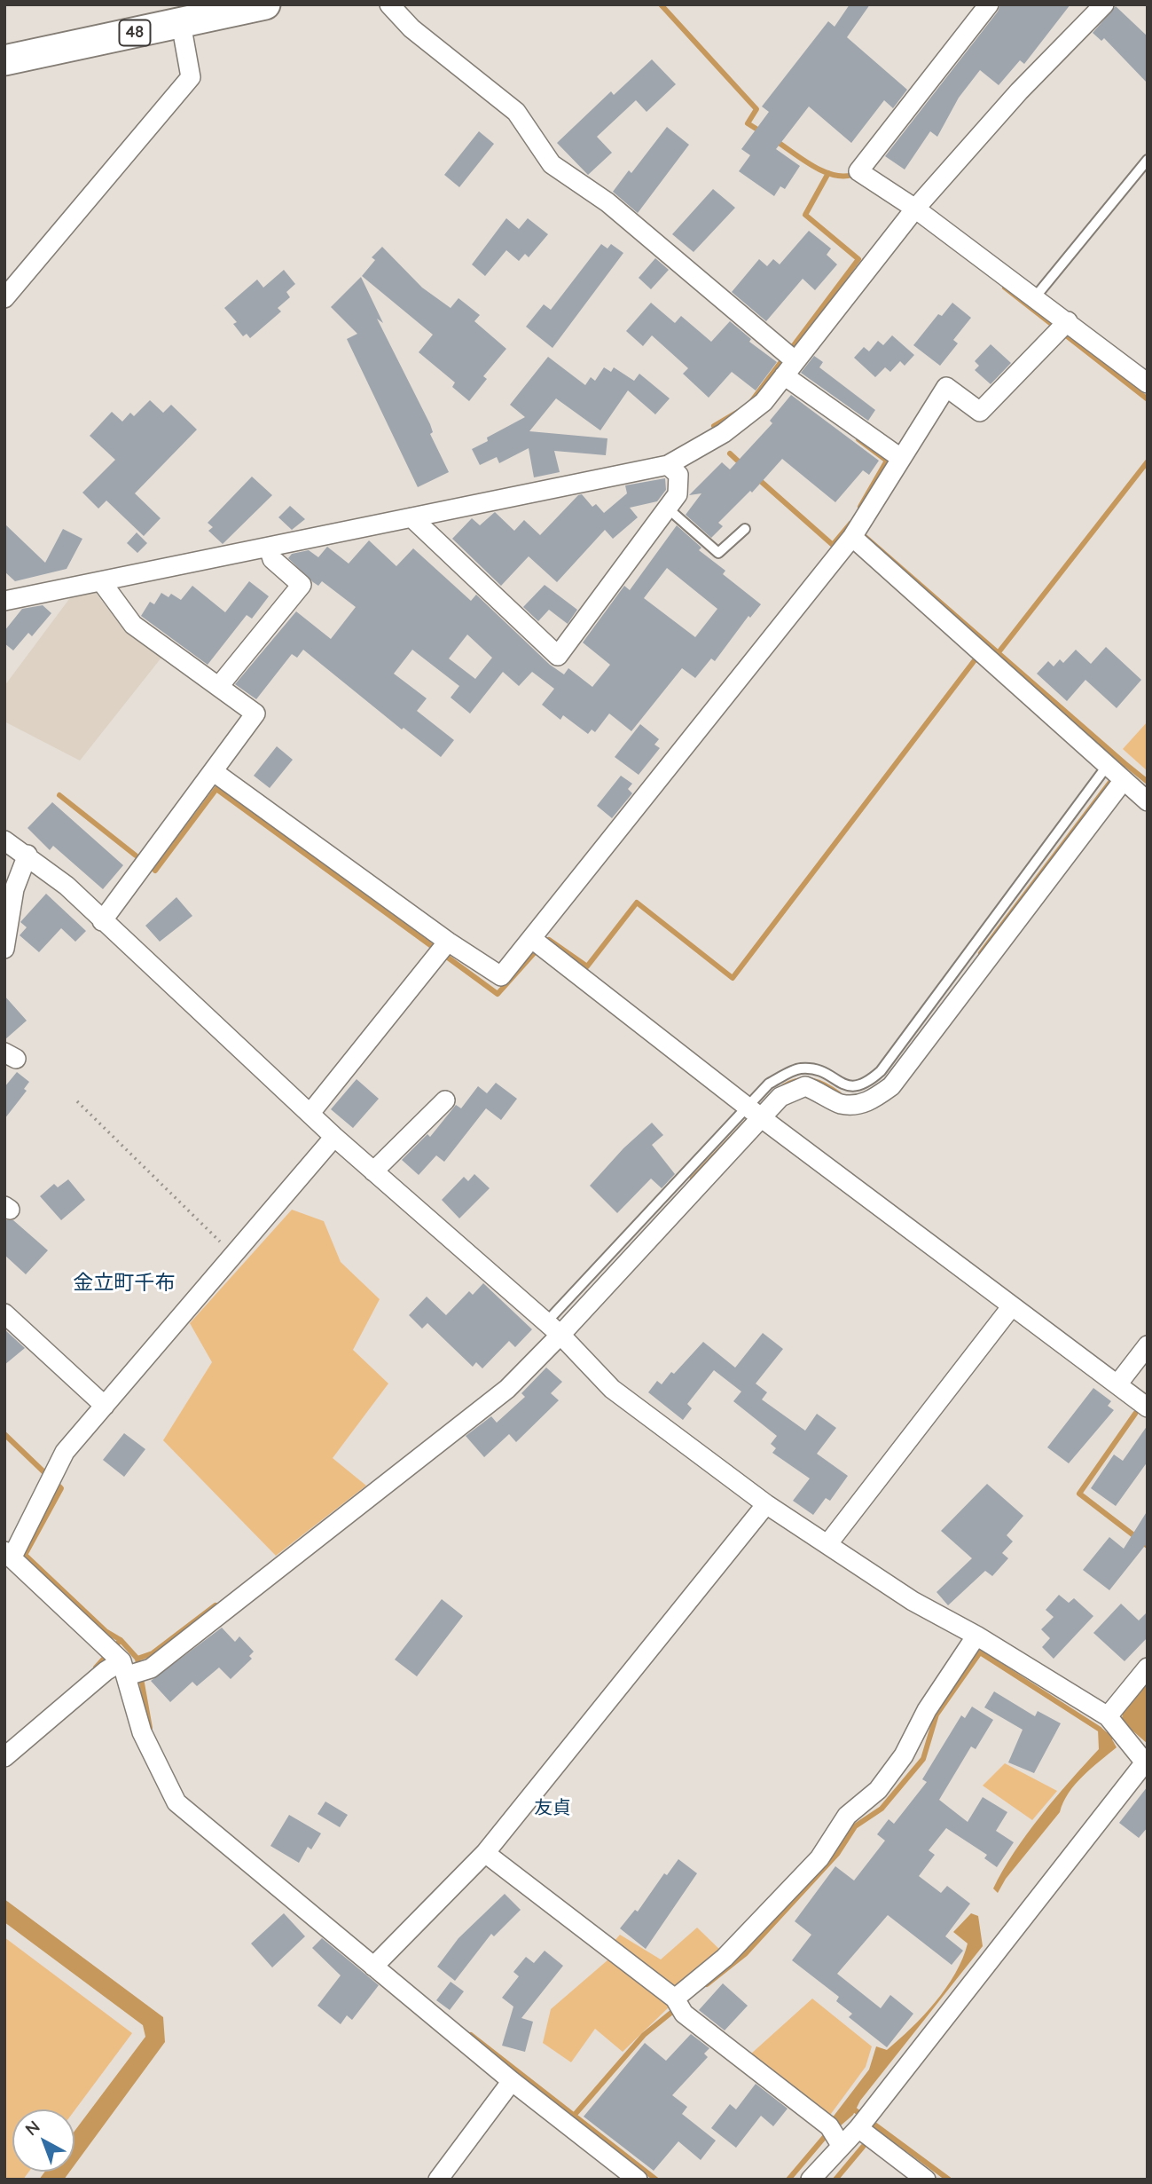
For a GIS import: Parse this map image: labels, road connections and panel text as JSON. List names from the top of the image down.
{
  "streets": {
    "main road": ["48"]
  },
  "districts": ["金立町千布", "友貞"],
  "north": "top left"
}
